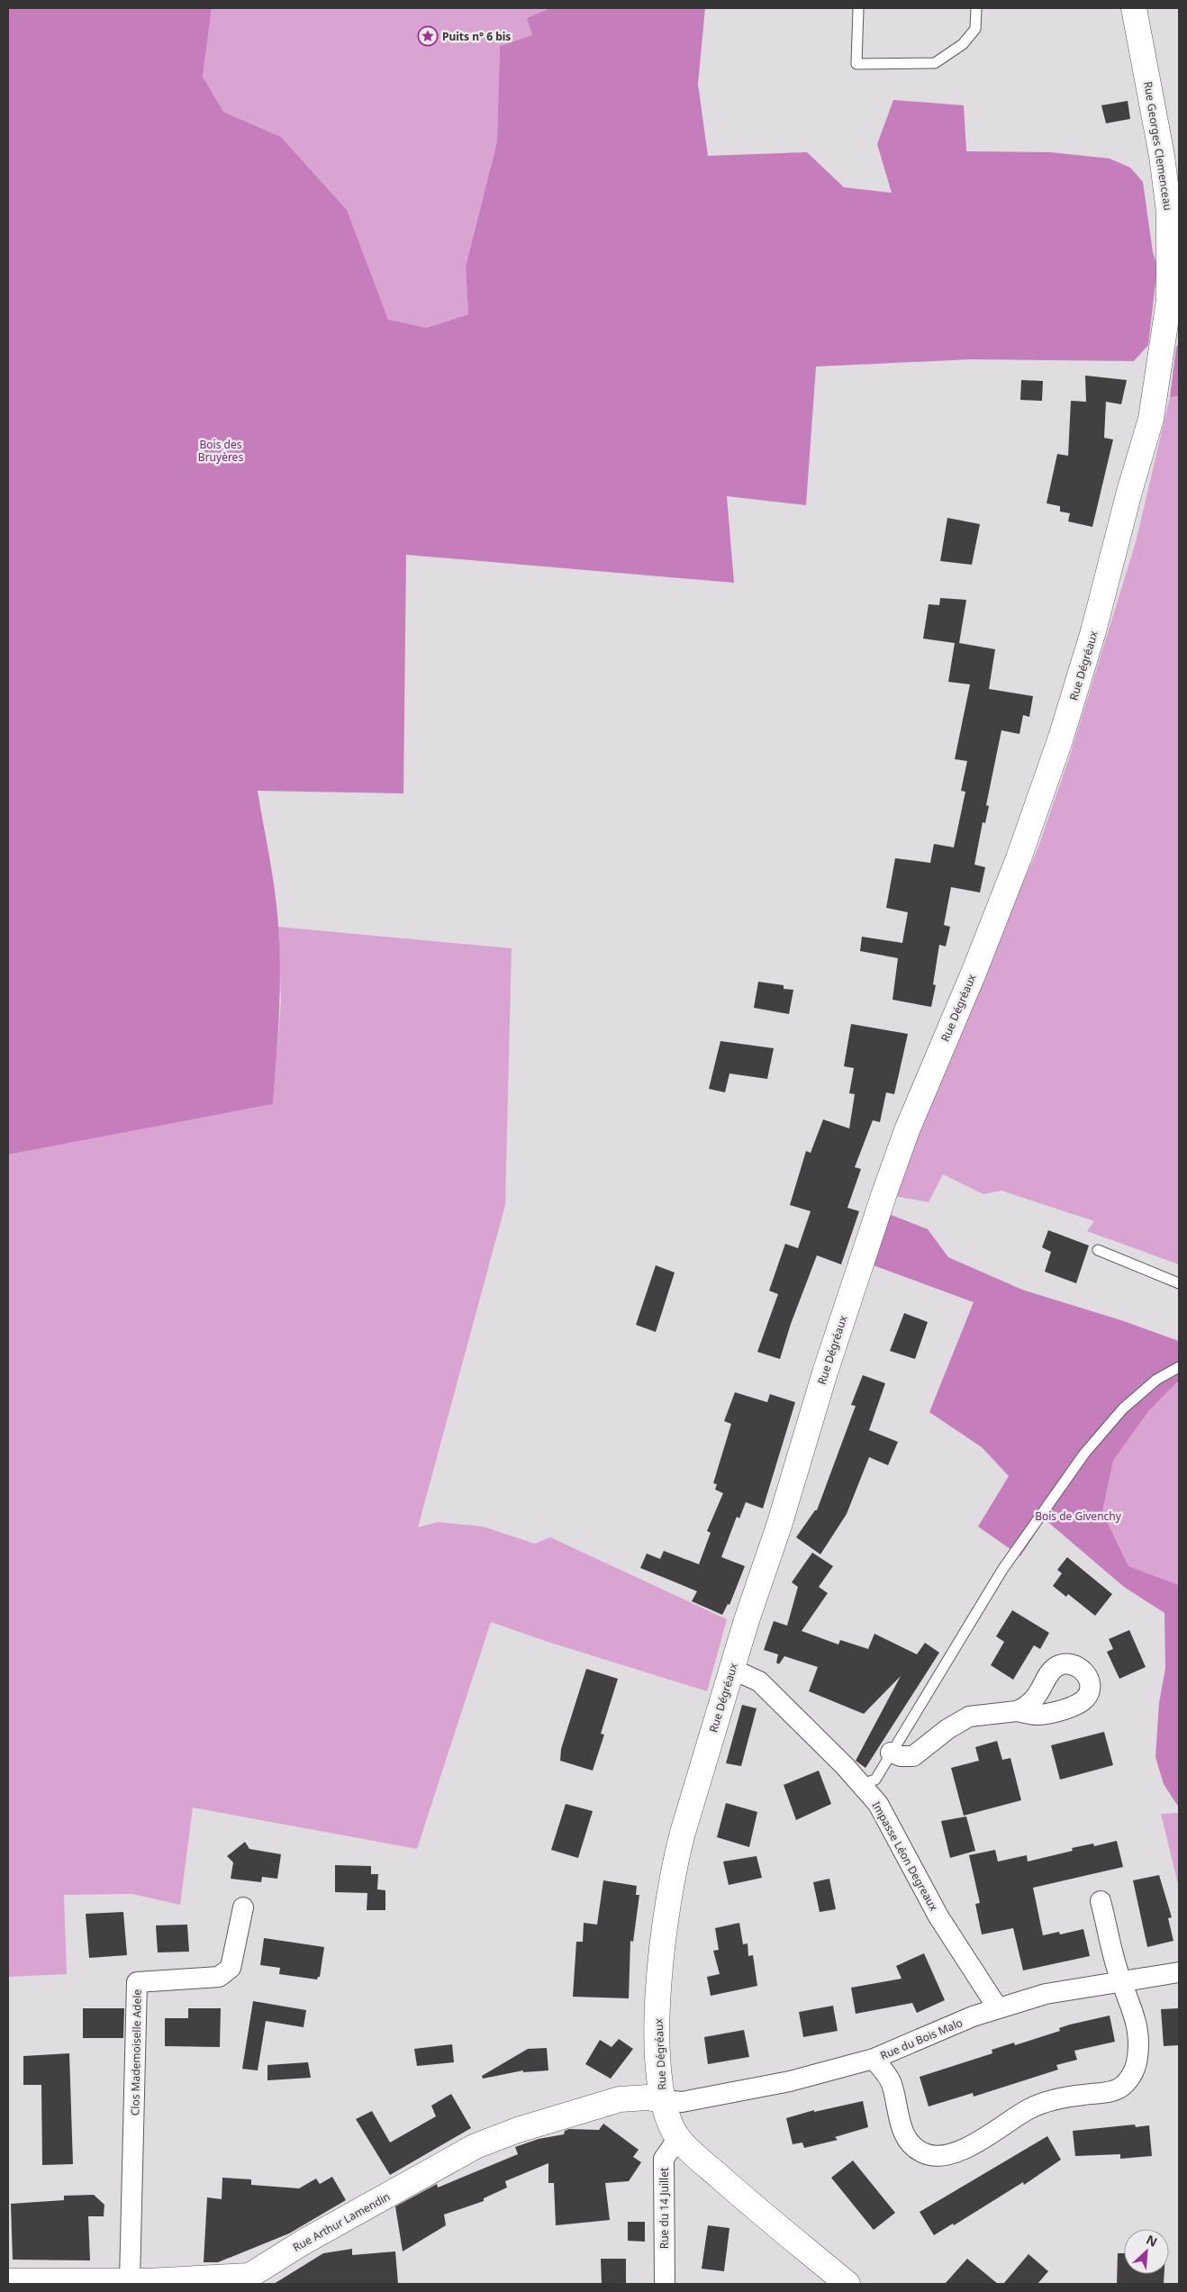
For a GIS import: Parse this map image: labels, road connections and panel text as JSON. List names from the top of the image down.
{
  "streets": {
    "main road": ["Rue Georges Clemenceau", "Rue Dégréaux", "Rue Arthur Lamendin"],
    "street": [
      "Impasse Léon Degreaux",
      "Rue du Bois Malo",
      "Clos Mademoiselle Adele",
      "Rue du 14 Juillet"
    ]
  },
  "crossings": [
    ["Rue Georges Clemenceau", "Rue Dégréaux"],
    ["Rue Dégréaux", "Impasse Léon Degreaux"],
    ["Rue Dégréaux", "Rue du Bois Malo"],
    ["Rue Dégréaux", "Rue du 14 Juillet"],
    ["Rue Dégréaux", "Rue Arthur Lamendin"],
    ["Impasse Léon Degreaux", "Rue du Bois Malo"],
    ["Rue du Bois Malo", "Rue Arthur Lamendin"],
    ["Clos Mademoiselle Adele", "Rue Arthur Lamendin"]
  ],
  "parks": ["Bois des Bruyères", "Bois de Givenchy"],
  "places": {
    "place": ["Puits n° 6 bis"]
  },
  "north": "top right"
}
